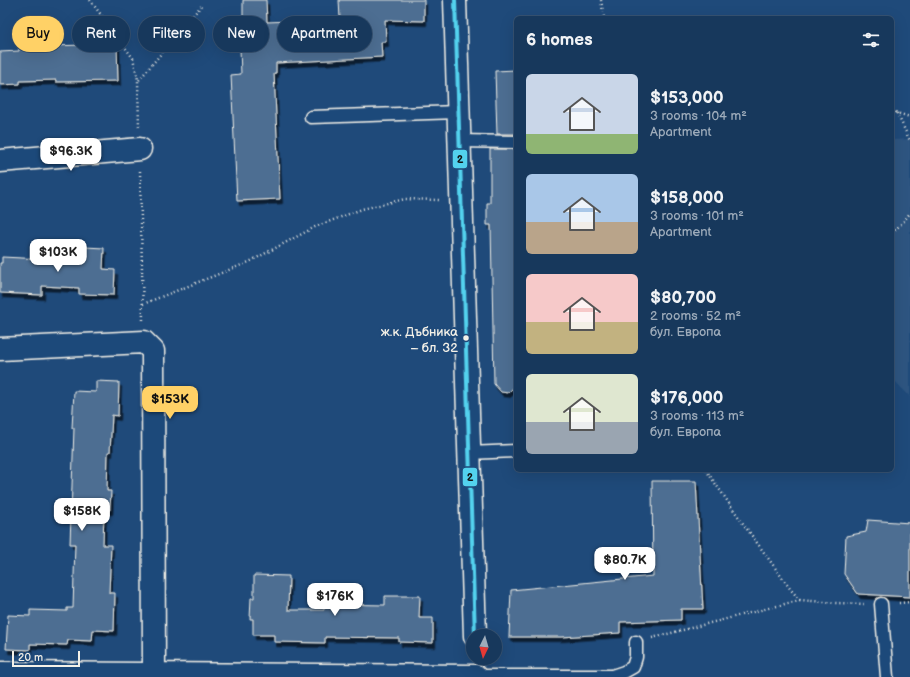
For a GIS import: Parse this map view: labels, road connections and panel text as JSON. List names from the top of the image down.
{
  "places": ["ж.к. Дъбника – бл. 32"],
  "lines": ["transit line 2"],
  "scale_bar": "20 m",
  "north": "bottom",
  "page": {
    "chip": [
      "Buy",
      "Rent",
      "Filters",
      "New",
      "Apartment"
    ],
    "heading": "6 homes",
    "list": [
      {
        "name": "$153,000",
        "note": "3 rooms · 104 m² · Apartment"
      },
      {
        "name": "$158,000",
        "note": "3 rooms · 101 m² · Apartment"
      },
      {
        "name": "$80,700",
        "note": "2 rooms · 52 m² · бул. Европа"
      },
      {
        "name": "$176,000",
        "note": "3 rooms · 113 m² · бул. Европа"
      }
    ],
    "price": [
      "$96.3K",
      "$103K",
      "$153K",
      "$158K",
      "$80.7K",
      "$176K"
    ],
    "scale": "20 m"
  }
}
